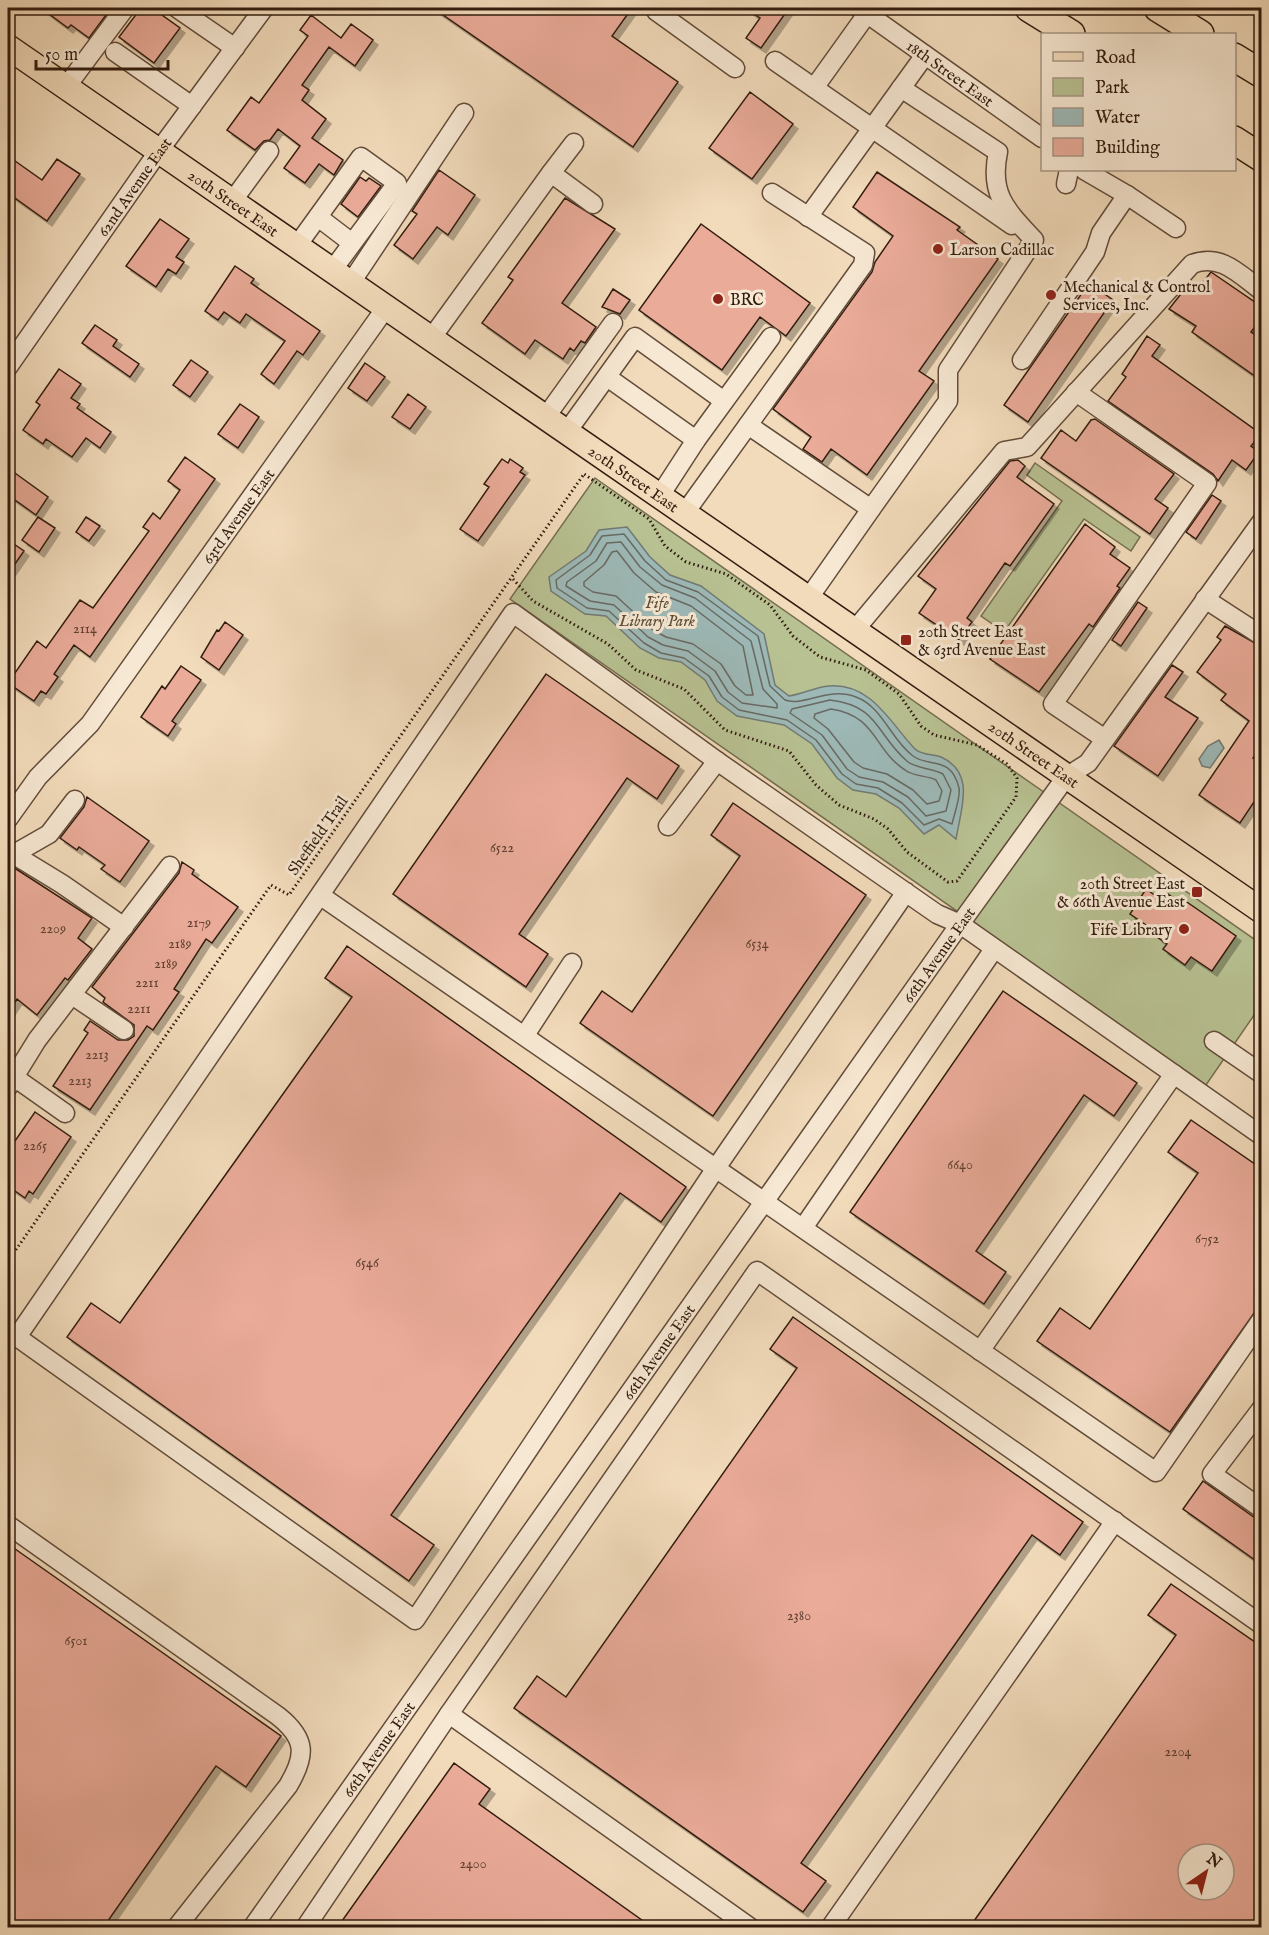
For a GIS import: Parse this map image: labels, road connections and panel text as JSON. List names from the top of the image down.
{
  "streets": {
    "main road": ["20th Street East"],
    "street": [
      "18th Street East",
      "62nd Avenue East",
      "63rd Avenue East",
      "66th Avenue East"
    ],
    "path": ["Sheffield Trail"]
  },
  "crossings": [
    ["62nd Avenue East", "20th Street East"],
    ["20th Street East", "63rd Avenue East"],
    ["20th Street East", "Sheffield Trail"],
    ["20th Street East", "66th Avenue East"]
  ],
  "parks": ["Fife Library Park"],
  "places": {
    "other": [
      "Larson Cadillac",
      "Mechanical & Control Services, Inc.",
      "BRC",
      "Fife Library"
    ],
    "transit": ["20th Street East & 63rd Avenue East", "20th Street East & 66th Avenue East"]
  },
  "house_numbers": [
    "2114",
    "6522",
    "2179",
    "2209",
    "2189",
    "6534",
    "2189",
    "2211",
    "2211",
    "2213",
    "2213",
    "2265",
    "6640",
    "6752",
    "6546",
    "2380",
    "6501",
    "2204",
    "2400"
  ],
  "legend": [
    "Road",
    "Park",
    "Water",
    "Building"
  ],
  "scale_bar": "50 m",
  "north": "top right"
}
